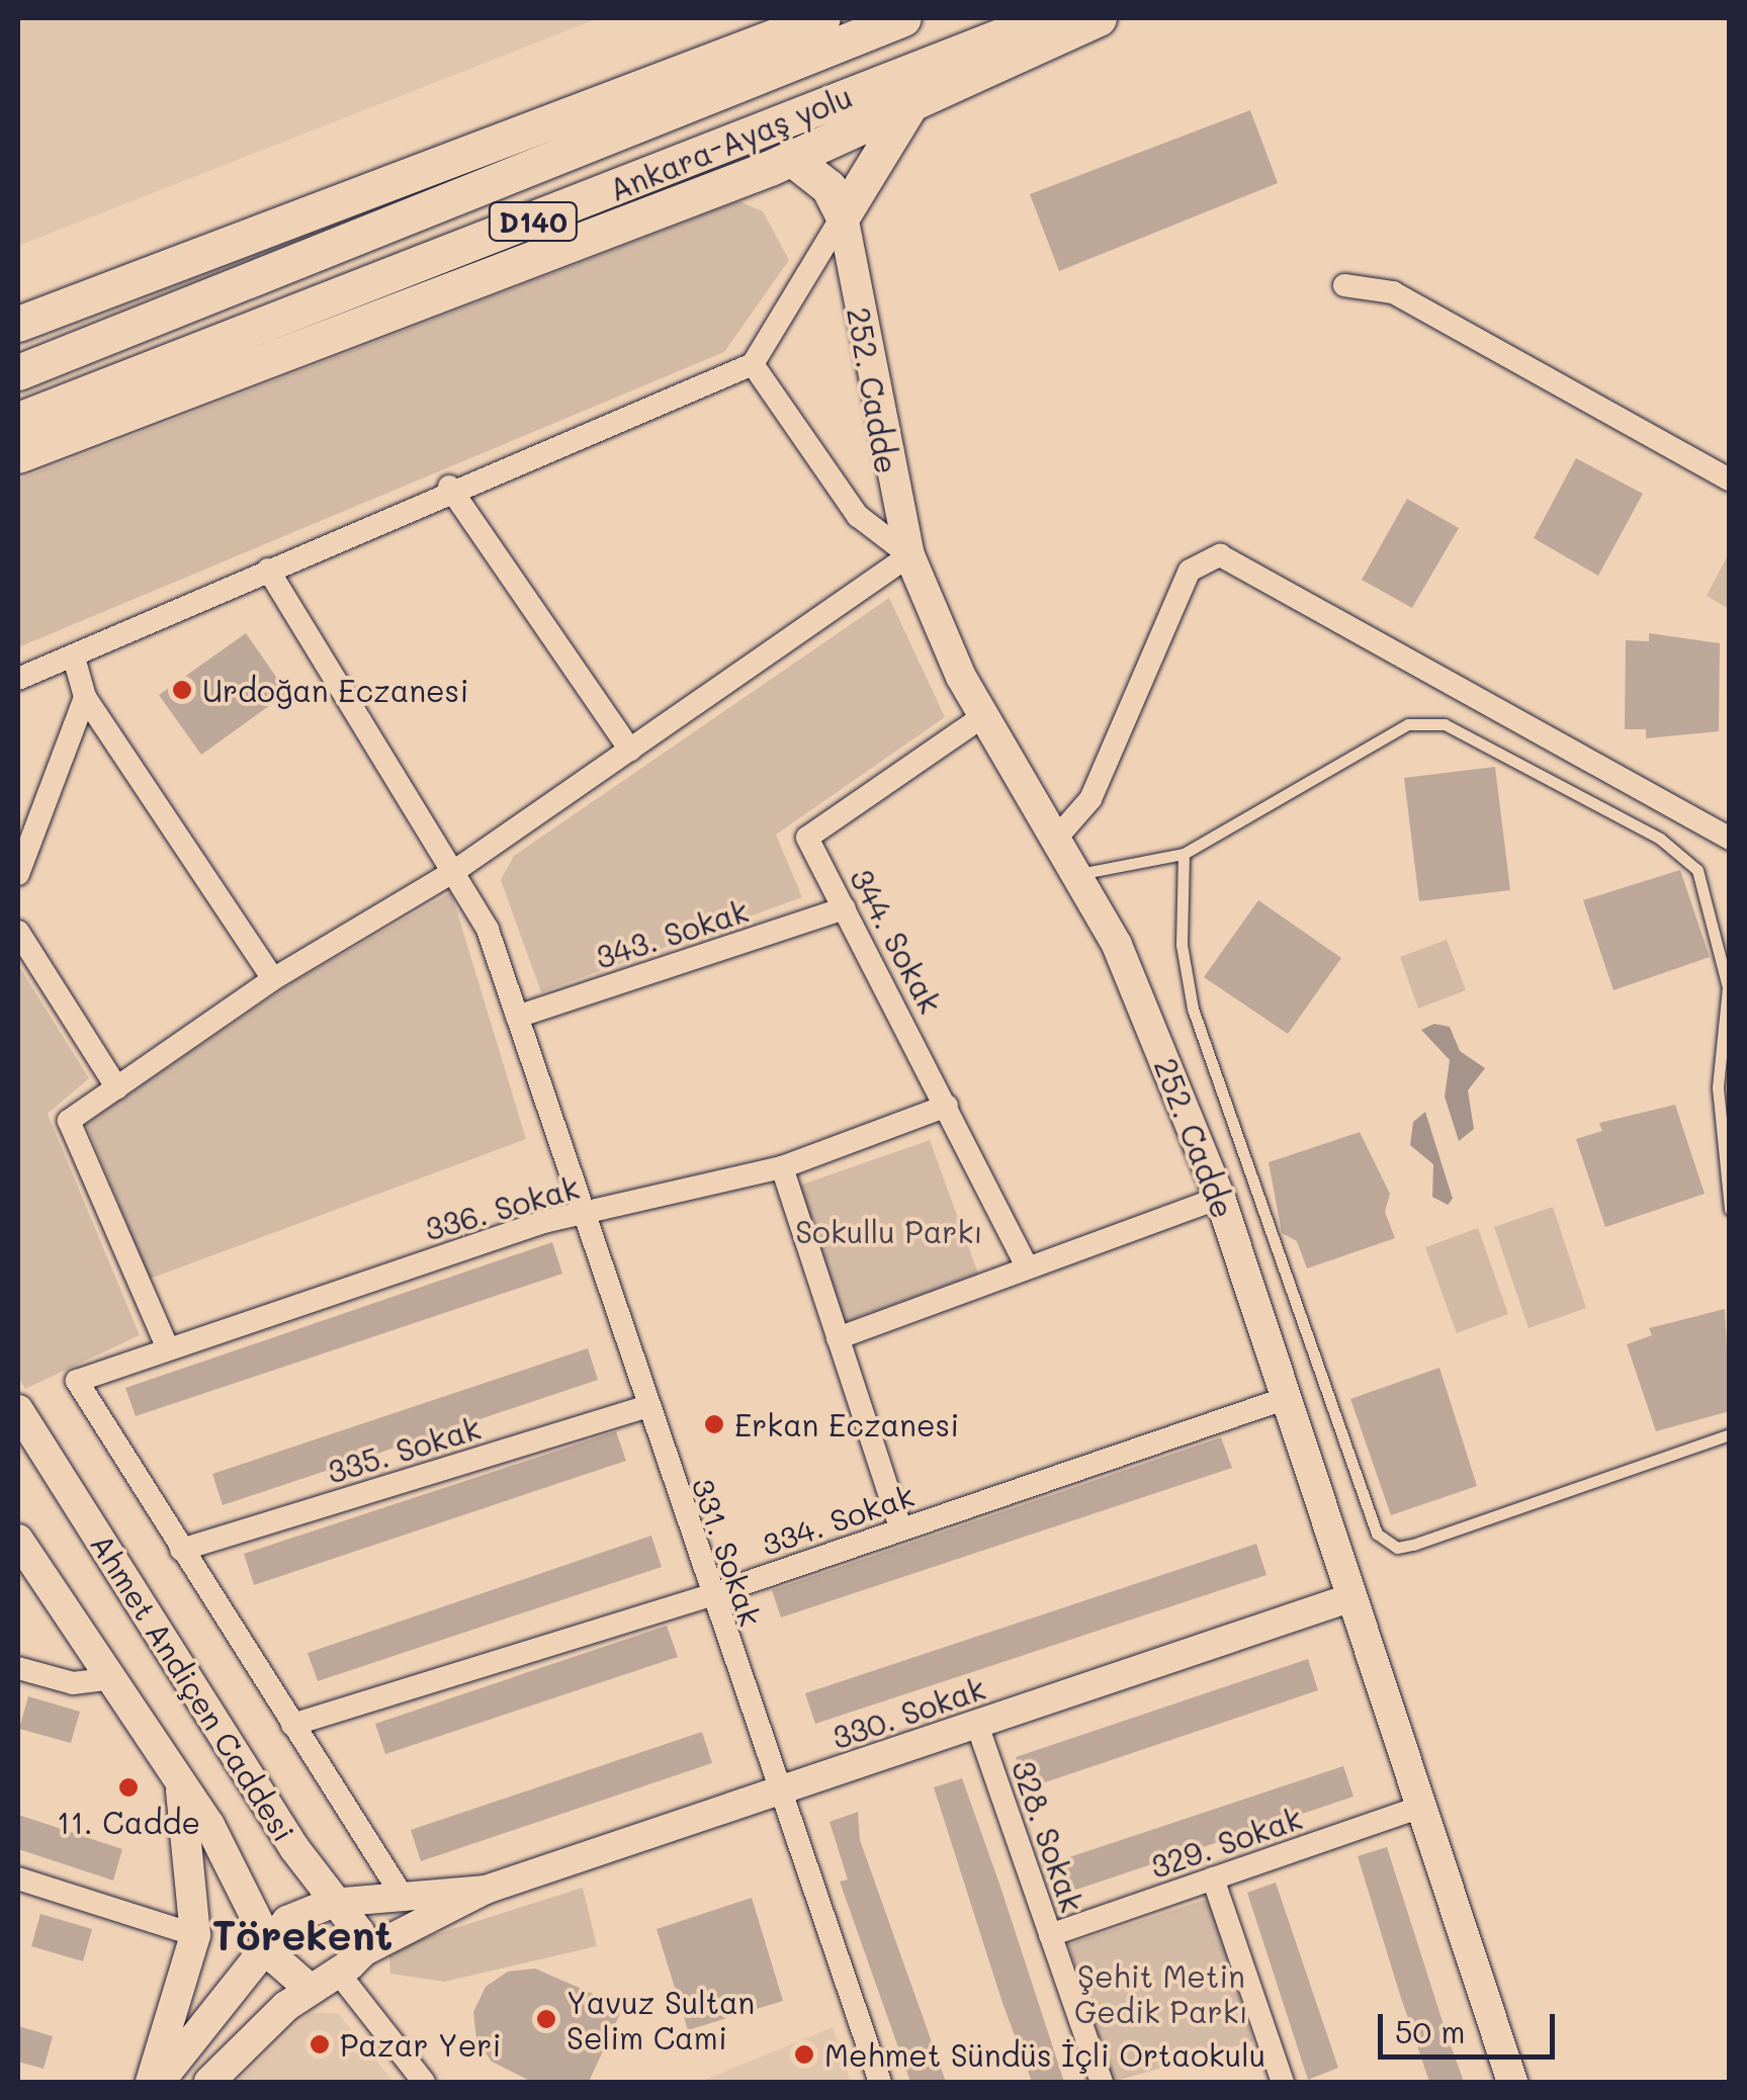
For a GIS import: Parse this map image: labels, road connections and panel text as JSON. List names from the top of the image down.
{
  "streets": {
    "highway": ["Ankara-Ayaş yolu", "D140"],
    "main road": ["252. Cadde", "Ahmet Andiçen Caddesi"],
    "street": [
      "343. Sokak",
      "344. Sokak",
      "336. Sokak",
      "335. Sokak",
      "334. Sokak",
      "331. Sokak",
      "330. Sokak",
      "328. Sokak",
      "329. Sokak"
    ]
  },
  "crossings": [
    ["252. Cadde", "344. Sokak"],
    ["252. Cadde", "334. Sokak"],
    ["252. Cadde", "330. Sokak"],
    ["252. Cadde", "329. Sokak"],
    ["343. Sokak", "344. Sokak"],
    ["343. Sokak", "331. Sokak"],
    ["344. Sokak", "336. Sokak"],
    ["336. Sokak", "335. Sokak"],
    ["336. Sokak", "331. Sokak"],
    ["335. Sokak", "331. Sokak"],
    ["334. Sokak", "331. Sokak"],
    ["331. Sokak", "330. Sokak"],
    ["Ahmet Andiçen Caddesi", "330. Sokak"],
    ["330. Sokak", "328. Sokak"],
    ["328. Sokak", "329. Sokak"]
  ],
  "districts": ["Törekent"],
  "parks": ["Sokullu Parkı", "Şehit Metin Gedik Parkı"],
  "places": [
    "Urdoğan Eczanesi",
    "Erkan Eczanesi",
    "11. Cadde",
    "Yavuz Sultan Selim Cami",
    "Pazar Yeri",
    "Mehmet Sündüs İçli Ortaokulu"
  ],
  "scale_bar": "50 m"
}
